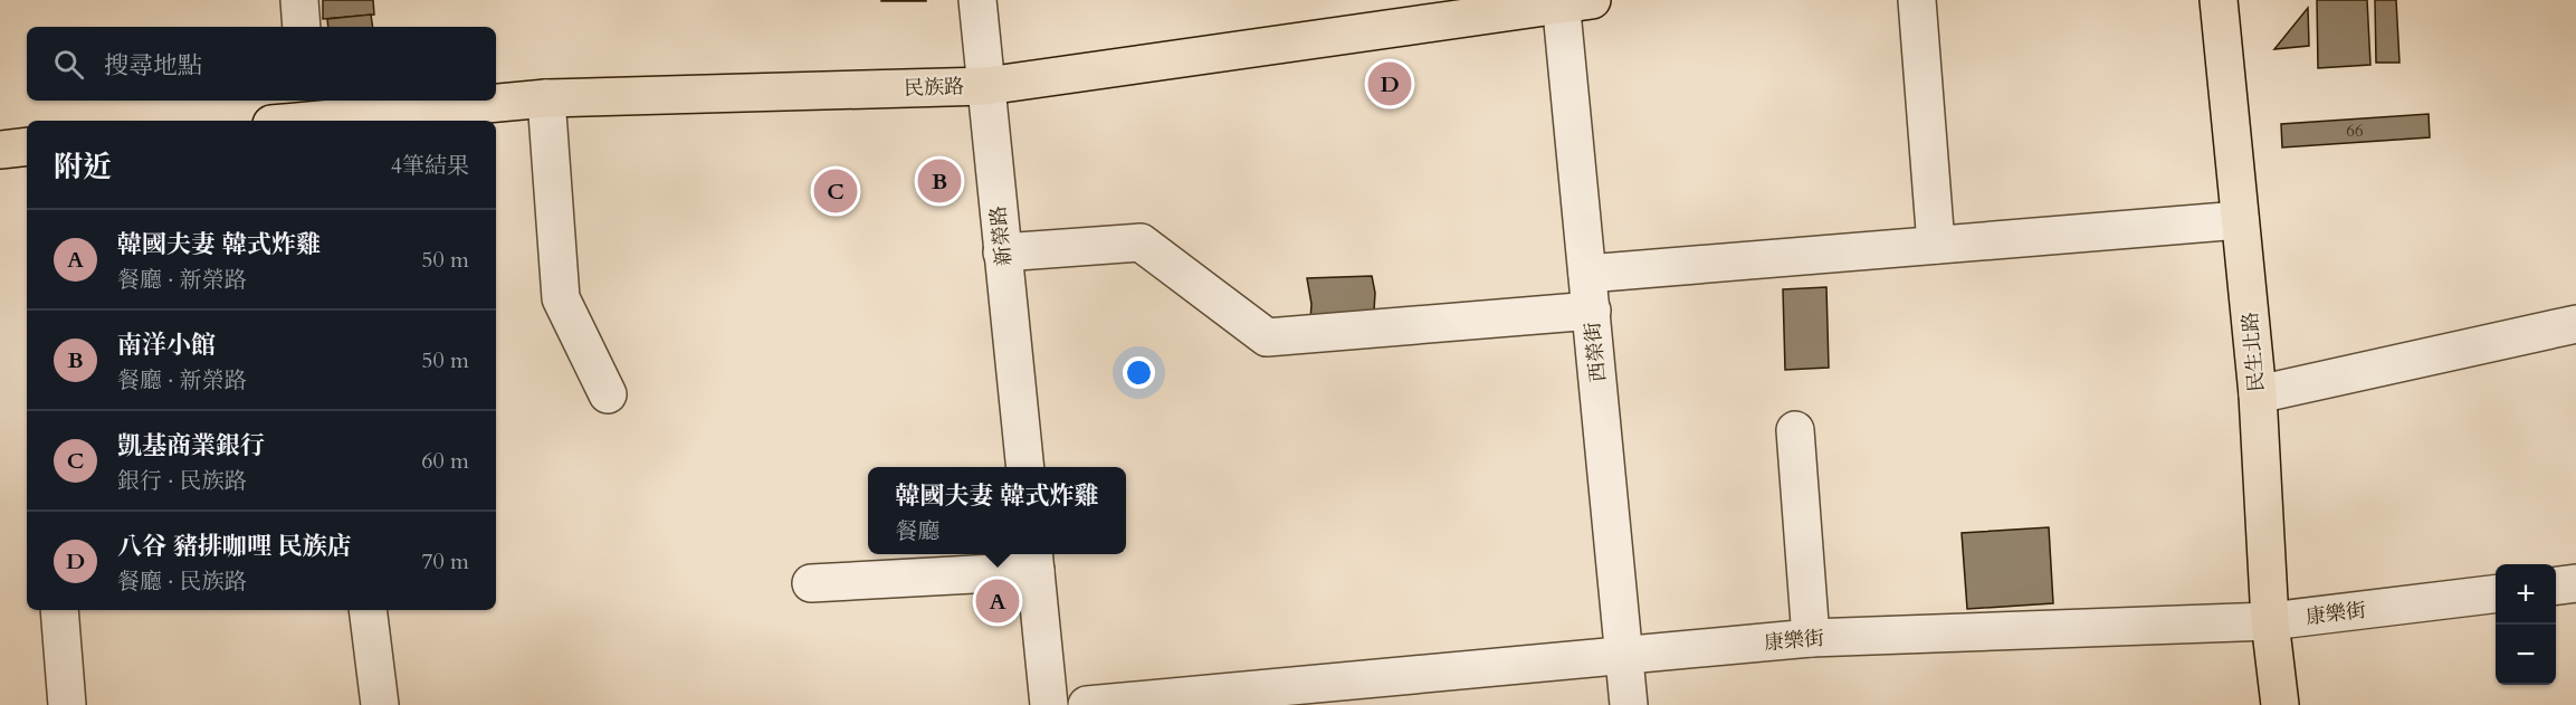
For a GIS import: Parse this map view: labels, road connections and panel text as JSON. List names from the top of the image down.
{
  "streets": {
    "main road": ["民族路", "民生北路"],
    "street": ["新榮路", "西榮街", "康樂街"]
  },
  "crossings": [
    ["民族路", "新榮路"],
    ["民族路", "西榮街"],
    ["西榮街", "康樂街"],
    ["民生北路", "康樂街"]
  ],
  "house_numbers": ["66"],
  "page": {
    "search": "搜尋地點",
    "pins": [
      "D",
      "B",
      "C",
      "A"
    ],
    "heading": ["附近", "4筆結果"],
    "list": [
      {
        "mark": "A",
        "name": "韓國夫妻 韓式炸雞",
        "note": "餐廳 · 新榮路",
        "value": "50 m"
      },
      {
        "mark": "B",
        "name": "南洋小館",
        "note": "餐廳 · 新榮路",
        "value": "50 m"
      },
      {
        "mark": "C",
        "name": "凱基商業銀行",
        "note": "銀行 · 民族路",
        "value": "60 m"
      },
      {
        "mark": "D",
        "name": "八谷 豬排咖哩 民族店",
        "note": "餐廳 · 民族路",
        "value": "70 m"
      }
    ],
    "popup": ["韓國夫妻 韓式炸雞", "餐廳"],
    "map_buttons": ["+", "−"]
  }
}
